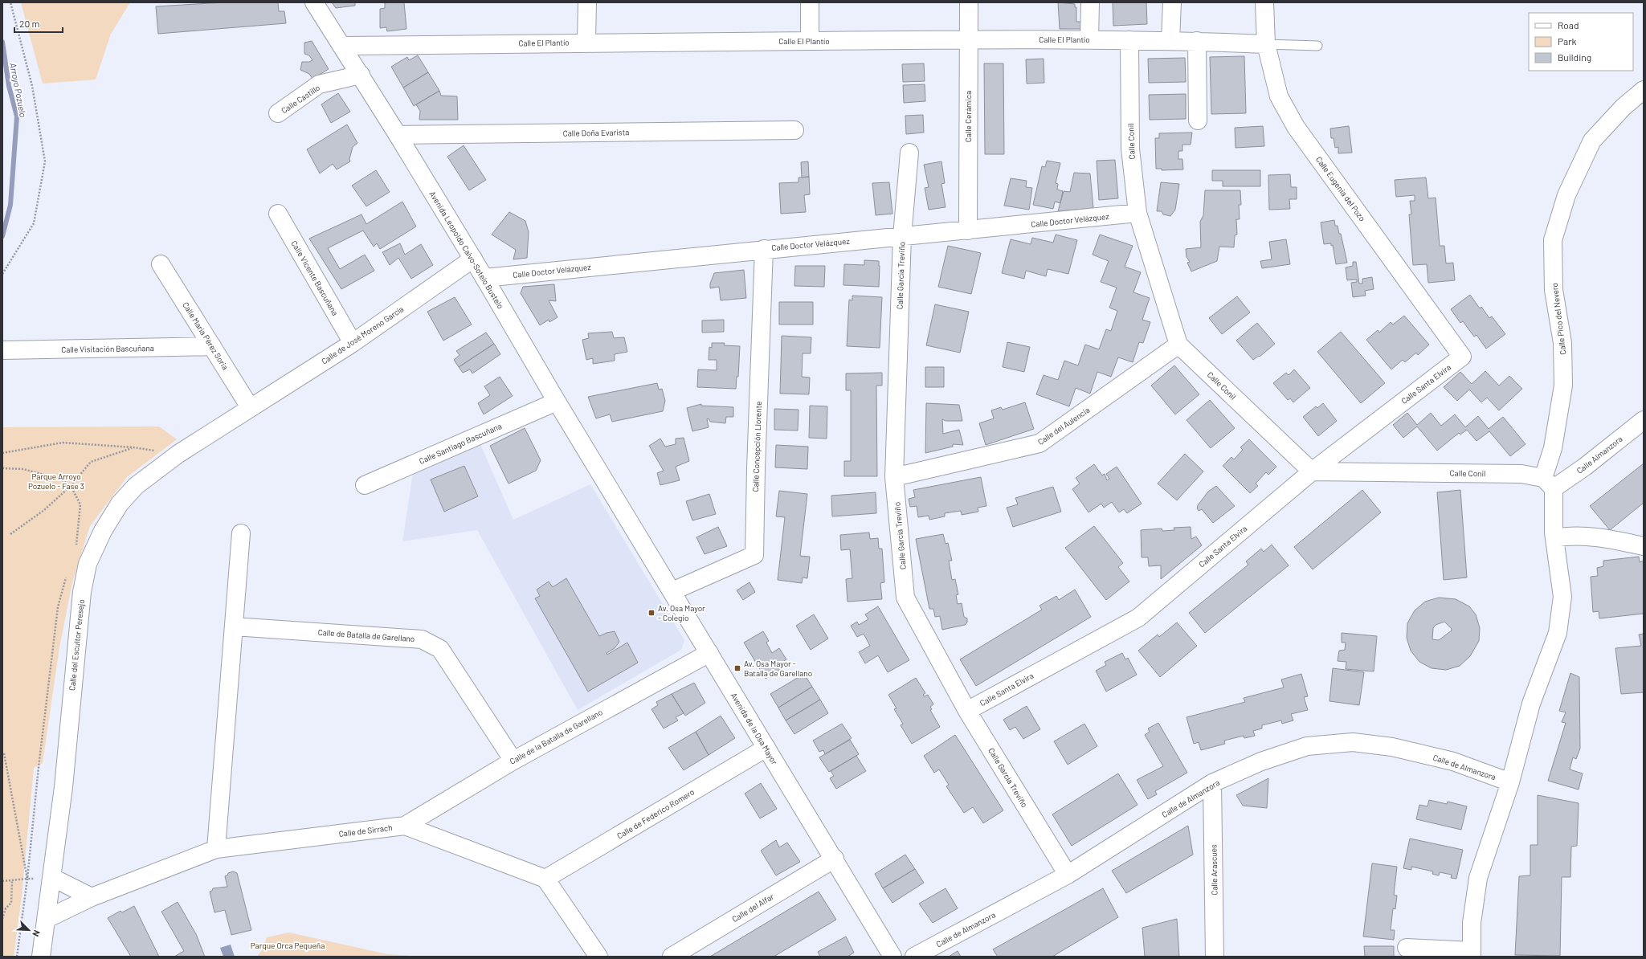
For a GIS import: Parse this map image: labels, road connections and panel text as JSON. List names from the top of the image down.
{
  "streets": {
    "street": [
      "Calle El Plantío",
      "Calle Castillo",
      "Calle Cerámica",
      "Calle Doña Evarista",
      "Calle Conil",
      "Calle Eugenia del Pozo",
      "Calle Doctor Velázquez",
      "Avenida Leopoldo Calvo-Sotelo Bustelo",
      "Calle García Treviño",
      "Calle Vicente Bascuñana",
      "Calle Pico del Nevero",
      "Calle de José Moreno García",
      "Calle María Pérez Soria",
      "Calle Visitación Bascuñana",
      "Calle Santa Elvira",
      "Calle del Aulencia",
      "Calle Santiago Bascuñana",
      "Calle Concepción Llorente",
      "Calle Almanzora",
      "Calle de Batalla de Garellano",
      "Calle del Escultor Peresejo",
      "Avenida de la Osa Mayor",
      "Calle de la Batalla de Garellano",
      "Calle de Almanzora",
      "Calle de Federico Romero",
      "Calle de Sirrach",
      "Calle Arascues",
      "Calle del Alfar"
    ]
  },
  "crossings": [
    ["Calle El Plantío", "Calle Cerámica"],
    ["Calle El Plantío", "Calle Conil"],
    ["Calle El Plantío", "Calle Eugenia del Pozo"],
    ["Calle El Plantío", "Avenida Leopoldo Calvo-Sotelo Bustelo"],
    ["Calle Castillo", "Avenida Leopoldo Calvo-Sotelo Bustelo"],
    ["Calle Cerámica", "Calle Doctor Velázquez"],
    ["Calle Doña Evarista", "Avenida Leopoldo Calvo-Sotelo Bustelo"],
    ["Calle Conil", "Calle Doctor Velázquez"],
    ["Calle Conil", "Calle Pico del Nevero"],
    ["Calle Conil", "Calle Santa Elvira"],
    ["Calle Conil", "Calle del Aulencia"],
    ["Calle Conil", "Calle Almanzora"],
    ["Calle Eugenia del Pozo", "Calle Santa Elvira"],
    ["Calle Doctor Velázquez", "Avenida Leopoldo Calvo-Sotelo Bustelo"],
    ["Calle Doctor Velázquez", "Calle García Treviño"],
    ["Calle Doctor Velázquez", "Calle Concepción Llorente"],
    ["Avenida Leopoldo Calvo-Sotelo Bustelo", "Calle de José Moreno García"],
    ["Avenida Leopoldo Calvo-Sotelo Bustelo", "Calle Santiago Bascuñana"],
    ["Avenida Leopoldo Calvo-Sotelo Bustelo", "Avenida de la Osa Mayor"],
    ["Calle García Treviño", "Calle Santa Elvira"],
    ["Calle García Treviño", "Calle del Aulencia"],
    ["Calle García Treviño", "Calle de Almanzora"],
    ["Calle Vicente Bascuñana", "Calle de José Moreno García"],
    ["Calle Pico del Nevero", "Calle Almanzora"],
    ["Calle de José Moreno García", "Calle María Pérez Soria"],
    ["Calle de José Moreno García", "Calle del Escultor Peresejo"],
    ["Calle María Pérez Soria", "Calle Visitación Bascuñana"],
    ["Calle María Pérez Soria", "Calle del Escultor Peresejo"],
    ["Calle Concepción Llorente", "Avenida de la Osa Mayor"],
    ["Calle de Batalla de Garellano", "Calle de la Batalla de Garellano"],
    ["Calle del Escultor Peresejo", "Calle de Sirrach"],
    ["Avenida de la Osa Mayor", "Calle de la Batalla de Garellano"],
    ["Avenida de la Osa Mayor", "Calle de Federico Romero"],
    ["Avenida de la Osa Mayor", "Calle del Alfar"],
    ["Calle de la Batalla de Garellano", "Calle de Sirrach"],
    ["Calle de Almanzora", "Calle Arascues"],
    ["Calle de Federico Romero", "Calle de Sirrach"]
  ],
  "water": ["Arroyo Pozuelo"],
  "parks": ["Parque Arroyo Pozuelo - Fase 3", "Parque Orca Pequeña"],
  "places": {
    "transit": ["Av. Osa Mayor - Colegio", "Av. Osa Mayor - Batalla de Garellano"]
  },
  "legend": ["Road", "Park", "Building"],
  "scale_bar": "20 m",
  "north": "bottom right"
}
